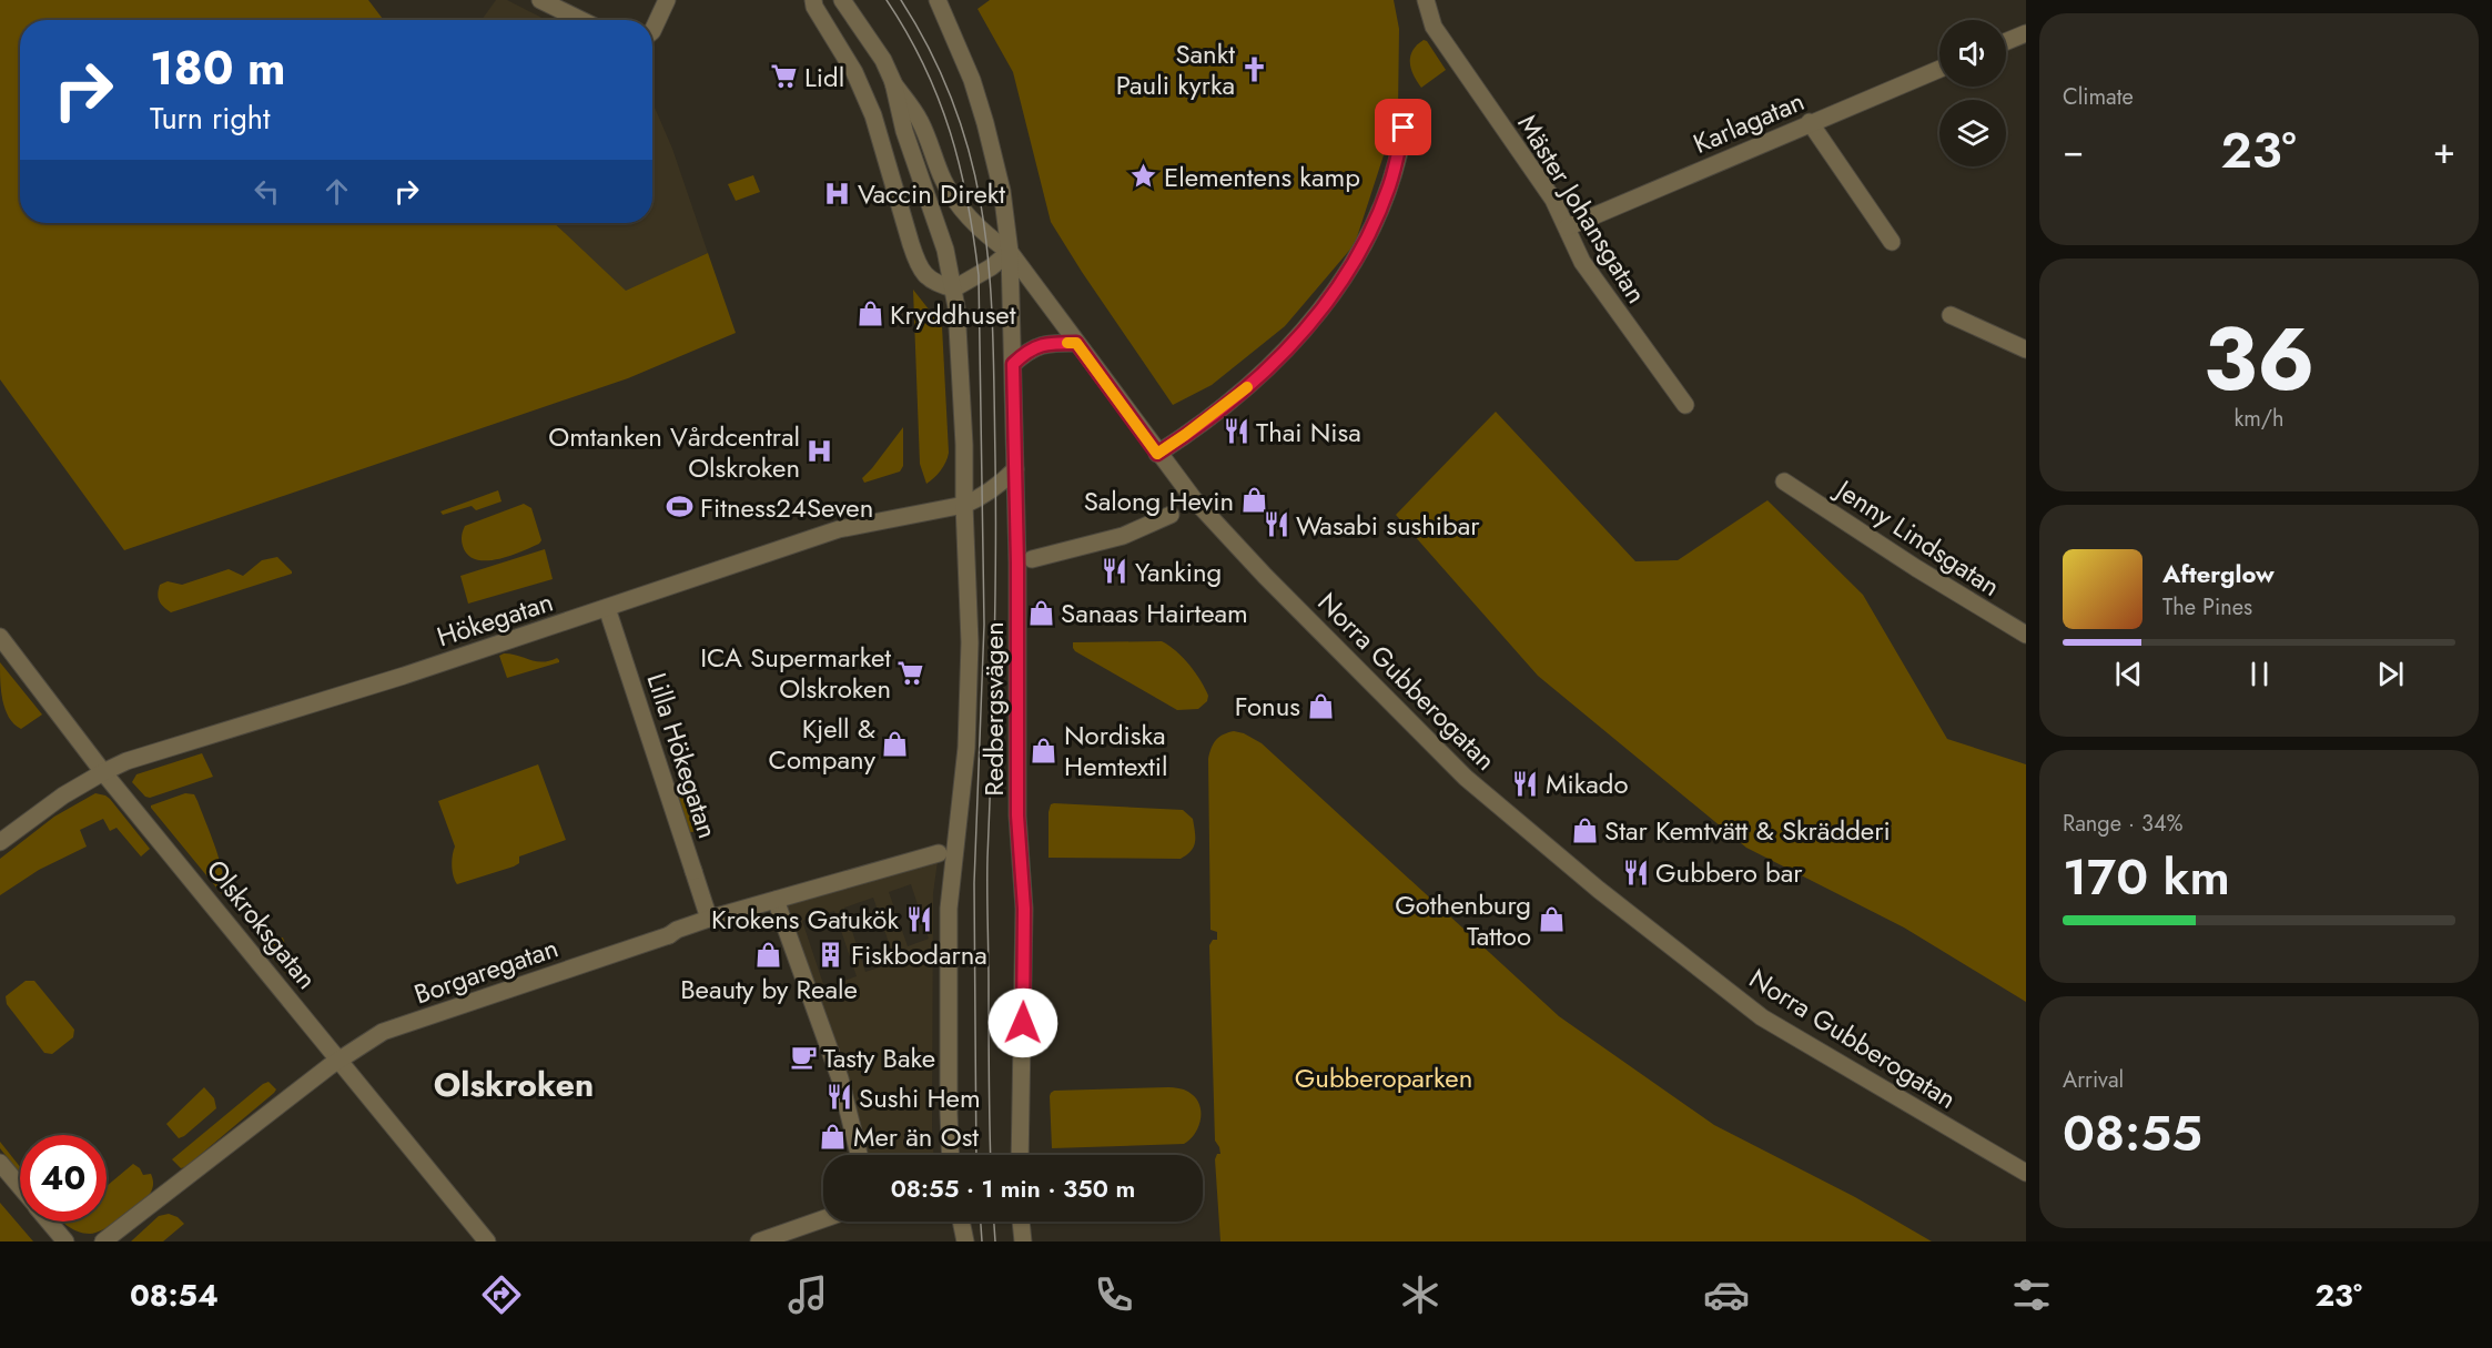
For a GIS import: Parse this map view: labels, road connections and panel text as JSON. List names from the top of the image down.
{
  "streets": {
    "street": [
      "Karlagatan",
      "Mäster Johansgatan",
      "Jenny Lindsgatan",
      "Hökegatan",
      "Norra Gubberogatan",
      "Redbergsvägen",
      "Lilla Hökegatan",
      "Olskroksgatan",
      "Borgaregatan"
    ]
  },
  "crossings": [
    ["Karlagatan", "Mäster Johansgatan"],
    ["Hökegatan", "Redbergsvägen"],
    ["Hökegatan", "Lilla Hökegatan"],
    ["Hökegatan", "Olskroksgatan"],
    ["Norra Gubberogatan", "Redbergsvägen"],
    ["Lilla Hökegatan", "Borgaregatan"],
    ["Olskroksgatan", "Borgaregatan"]
  ],
  "districts": ["Olskroken"],
  "parks": ["Gubberoparken"],
  "places": {
    "church": ["Sankt Pauli kyrka"],
    "supermarket": ["Lidl", "ICA Supermarket Olskroken"],
    "place": ["Elementens kamp"],
    "hospital": ["Vaccin Direkt", "Omtanken Vårdcentral Olskroken"],
    "shop": [
      "Kryddhuset",
      "Salong Hevin",
      "Sanaas Hairteam",
      "Fonus",
      "Kjell & Company",
      "Nordiska Hemtextil",
      "Star Kemtvätt & Skrädderi",
      "Gothenburg Tattoo",
      "Beauty by Reale",
      "Mer än Ost"
    ],
    "restaurant": [
      "Thai Nisa",
      "Wasabi sushibar",
      "Yanking",
      "Mikado",
      "Gubbero bar",
      "Krokens Gatukök",
      "Sushi Hem"
    ],
    "sports": ["Fitness24Seven"],
    "building": ["Fiskbodarna"],
    "cafe": ["Tasty Bake"]
  },
  "page": {
    "tile": [
      "Climate",
      ["36", "km/h"],
      ["Range · 34%", "170 km"],
      ["Arrival", "08:55"]
    ],
    "turn": ["180 m", "Turn right"],
    "heat": ["−", "23°", "+"],
    "song": ["Afterglow", "The Pines"],
    "limit": "40",
    "trip": "08:55 · 1 min · 350 m",
    "tabs": ["08:54", "23°"]
  }
}
